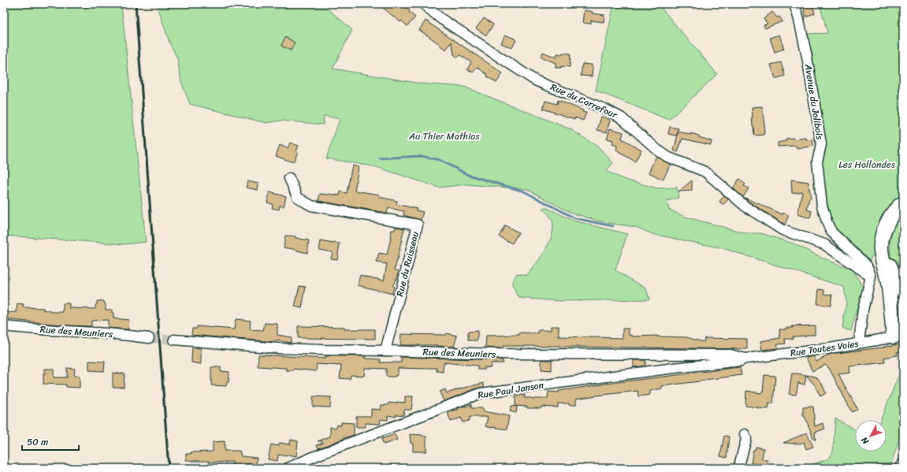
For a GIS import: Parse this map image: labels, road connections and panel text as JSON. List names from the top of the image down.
{
  "streets": {
    "street": [
      "Rue du Carrefour",
      "Avenue du Jolibois",
      "Rue du Ruisseau",
      "Rue des Meuniers",
      "Rue Toutes Voies",
      "Rue Paul Janson"
    ]
  },
  "crossings": [
    ["Rue du Carrefour", "Avenue du Jolibois"],
    ["Rue du Ruisseau", "Rue des Meuniers"],
    ["Rue des Meuniers", "Rue Toutes Voies"],
    ["Rue des Meuniers", "Rue Paul Janson"],
    ["Rue Toutes Voies", "Rue Paul Janson"]
  ],
  "parks": ["Au Thier Mathias", "Les Hollandes"],
  "scale_bar": "50 m",
  "north": "bottom left"
}
